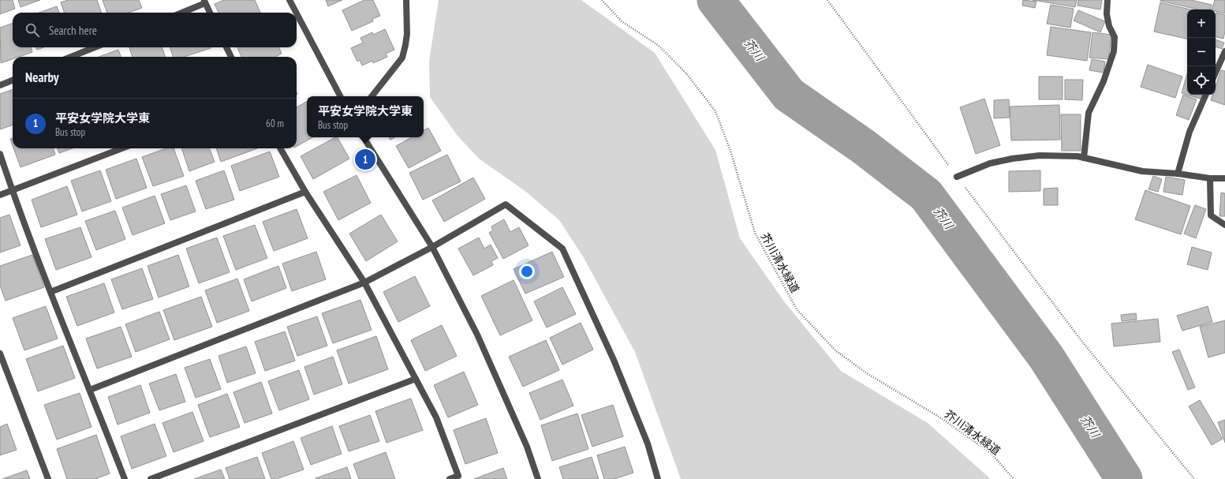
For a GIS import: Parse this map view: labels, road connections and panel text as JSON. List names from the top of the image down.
{
  "streets": {
    "path": ["芥川清水緑道"]
  },
  "water": ["芥川"],
  "page": {
    "map_buttons": ["+", "−"],
    "search": "Search here",
    "heading": "Nearby",
    "popup": ["平安女学院大学東", "Bus stop"],
    "list": [
      {
        "mark": "1",
        "name": "平安女学院大学東",
        "note": "Bus stop",
        "value": "60 m"
      }
    ],
    "pins": "1"
  }
}
